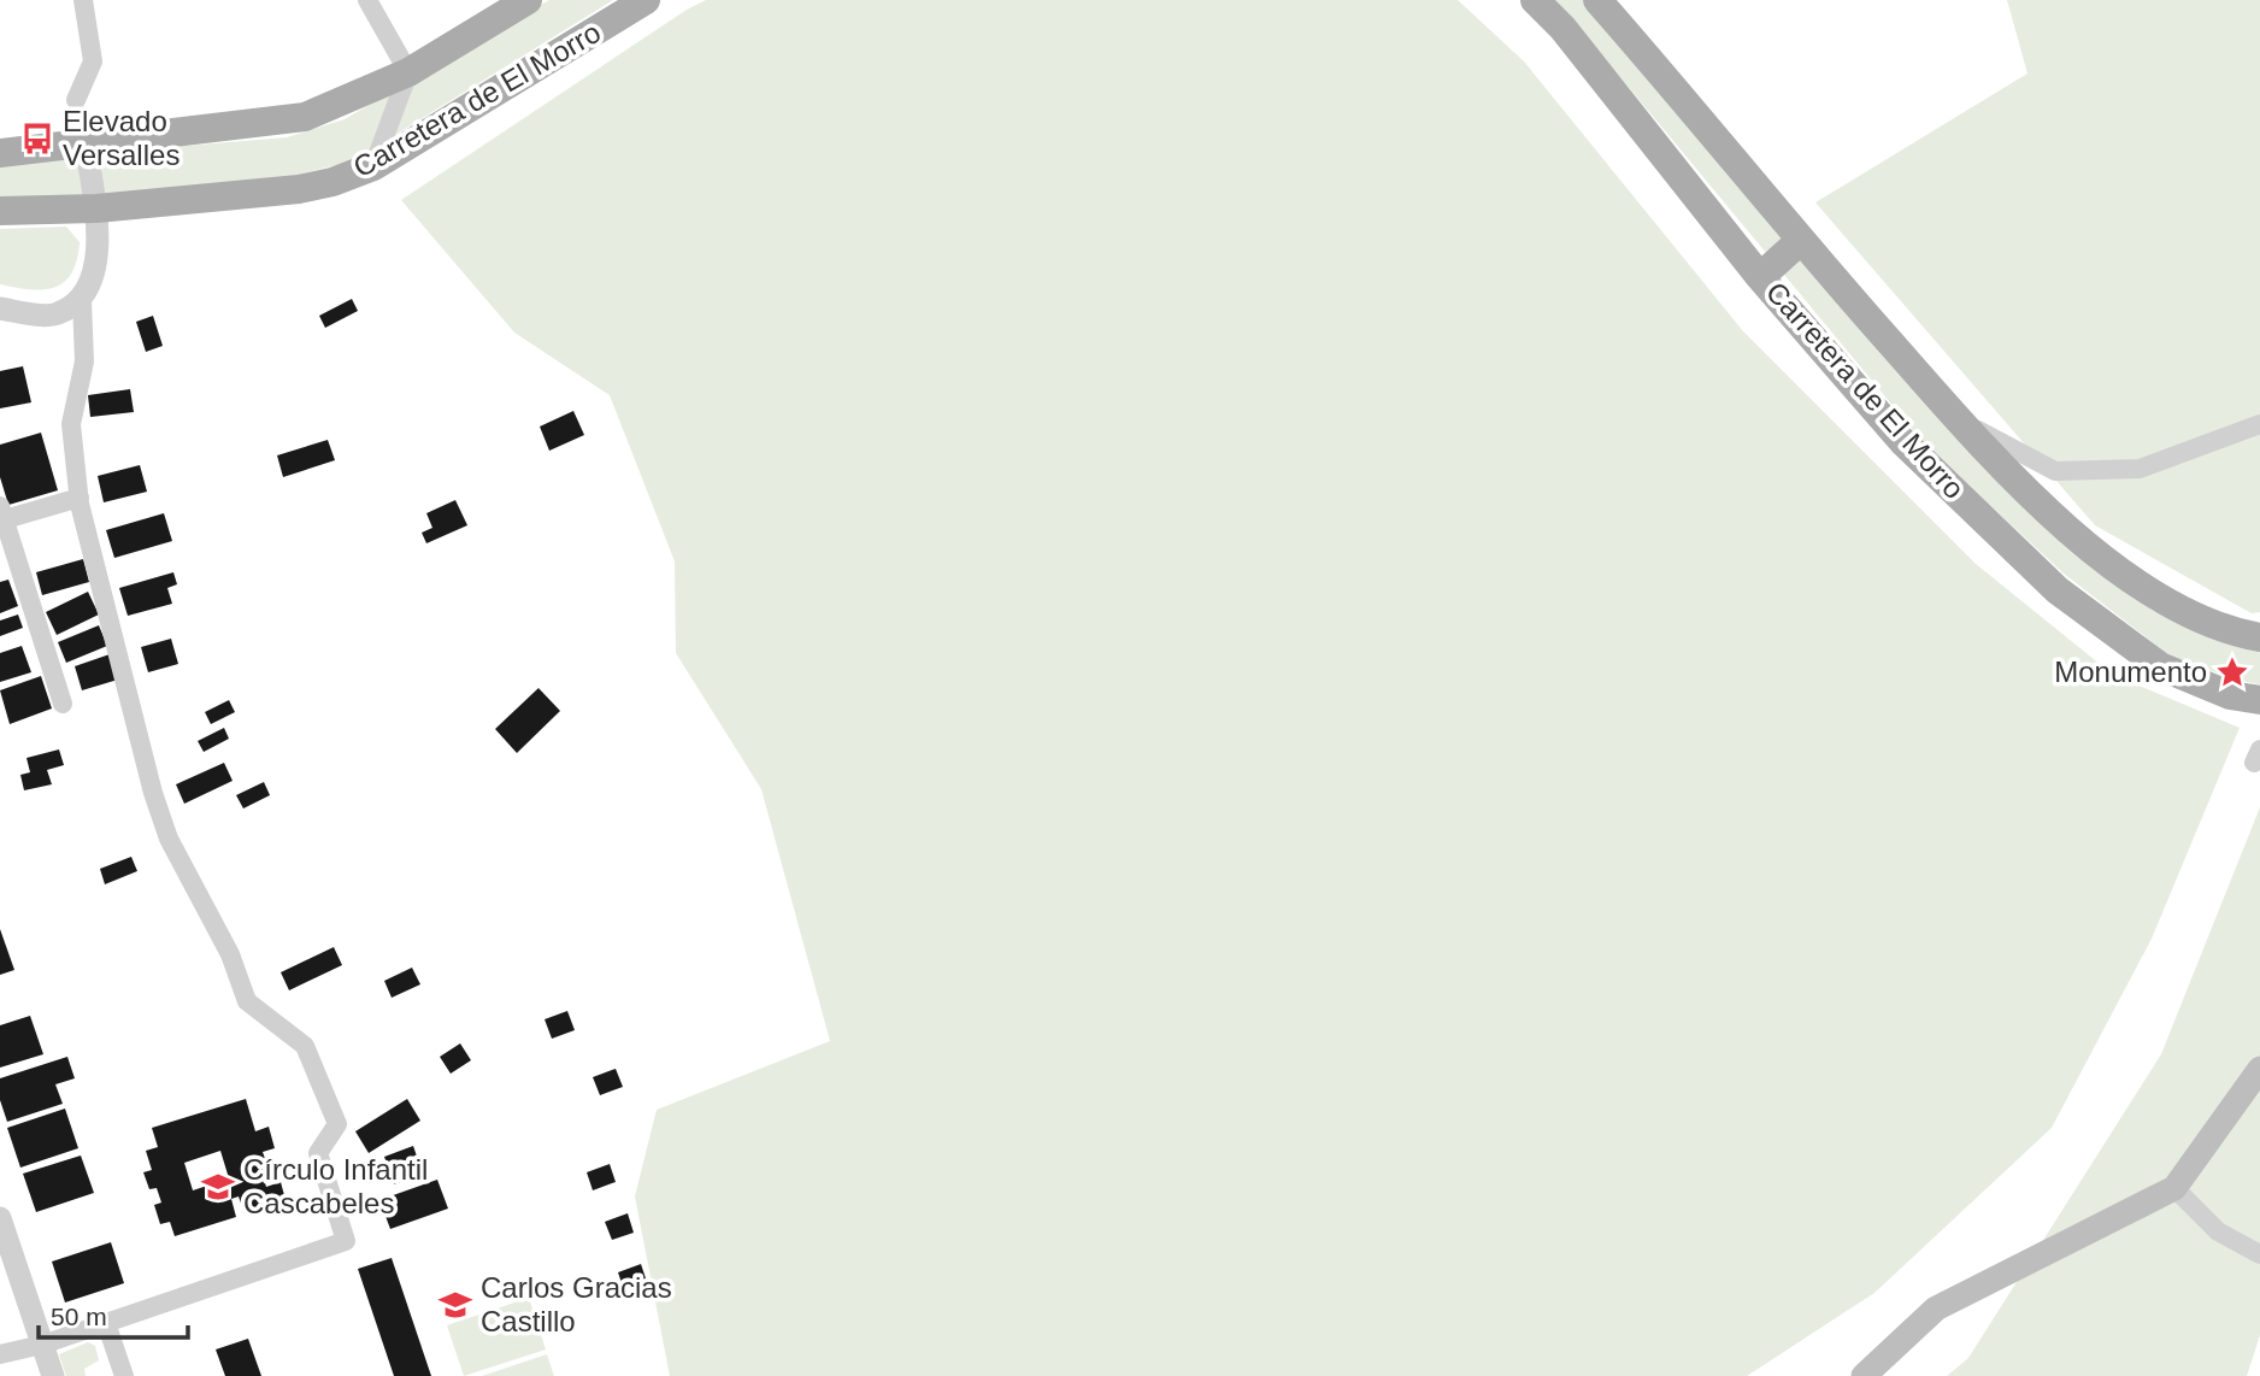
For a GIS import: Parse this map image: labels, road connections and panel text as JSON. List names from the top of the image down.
{
  "streets": {
    "main road": ["Carretera de El Morro"]
  },
  "places": {
    "bus stop": ["Elevado Versalles"],
    "place": ["Monumento"],
    "school or university": ["Círculo Infantil Cascabeles", "Carlos Gracias Castillo"]
  },
  "scale_bar": "50 m"
}
